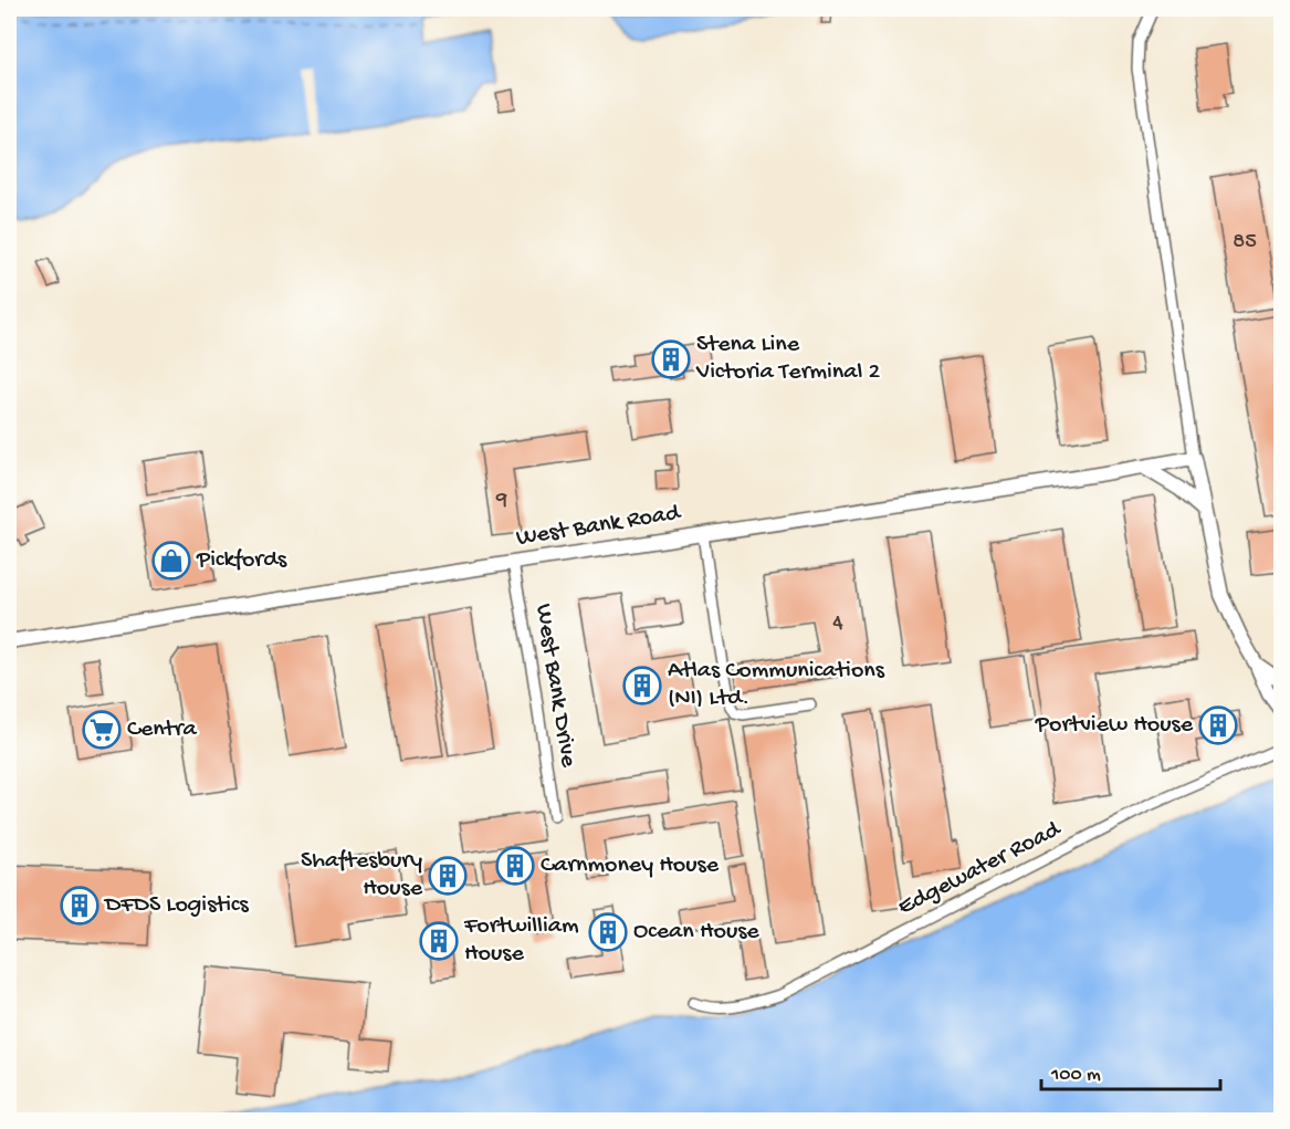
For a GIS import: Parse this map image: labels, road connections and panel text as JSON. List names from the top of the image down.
{
  "streets": {
    "street": ["West Bank Road", "West Bank Drive", "Edgewater Road"]
  },
  "crossings": [
    ["West Bank Road", "West Bank Drive"]
  ],
  "places": {
    "building": [
      "Stena Line Victoria Terminal 2",
      "Atlas Communications (NI) Ltd.",
      "Portview House",
      "Carnmoney House",
      "Shaftesbury House",
      "DFDS Logistics",
      "Ocean House",
      "Fortwilliam House"
    ],
    "shop": ["Pickfords"],
    "supermarket": ["Centra"]
  },
  "house_numbers": ["85", "9", "4"],
  "scale_bar": "100 m"
}
